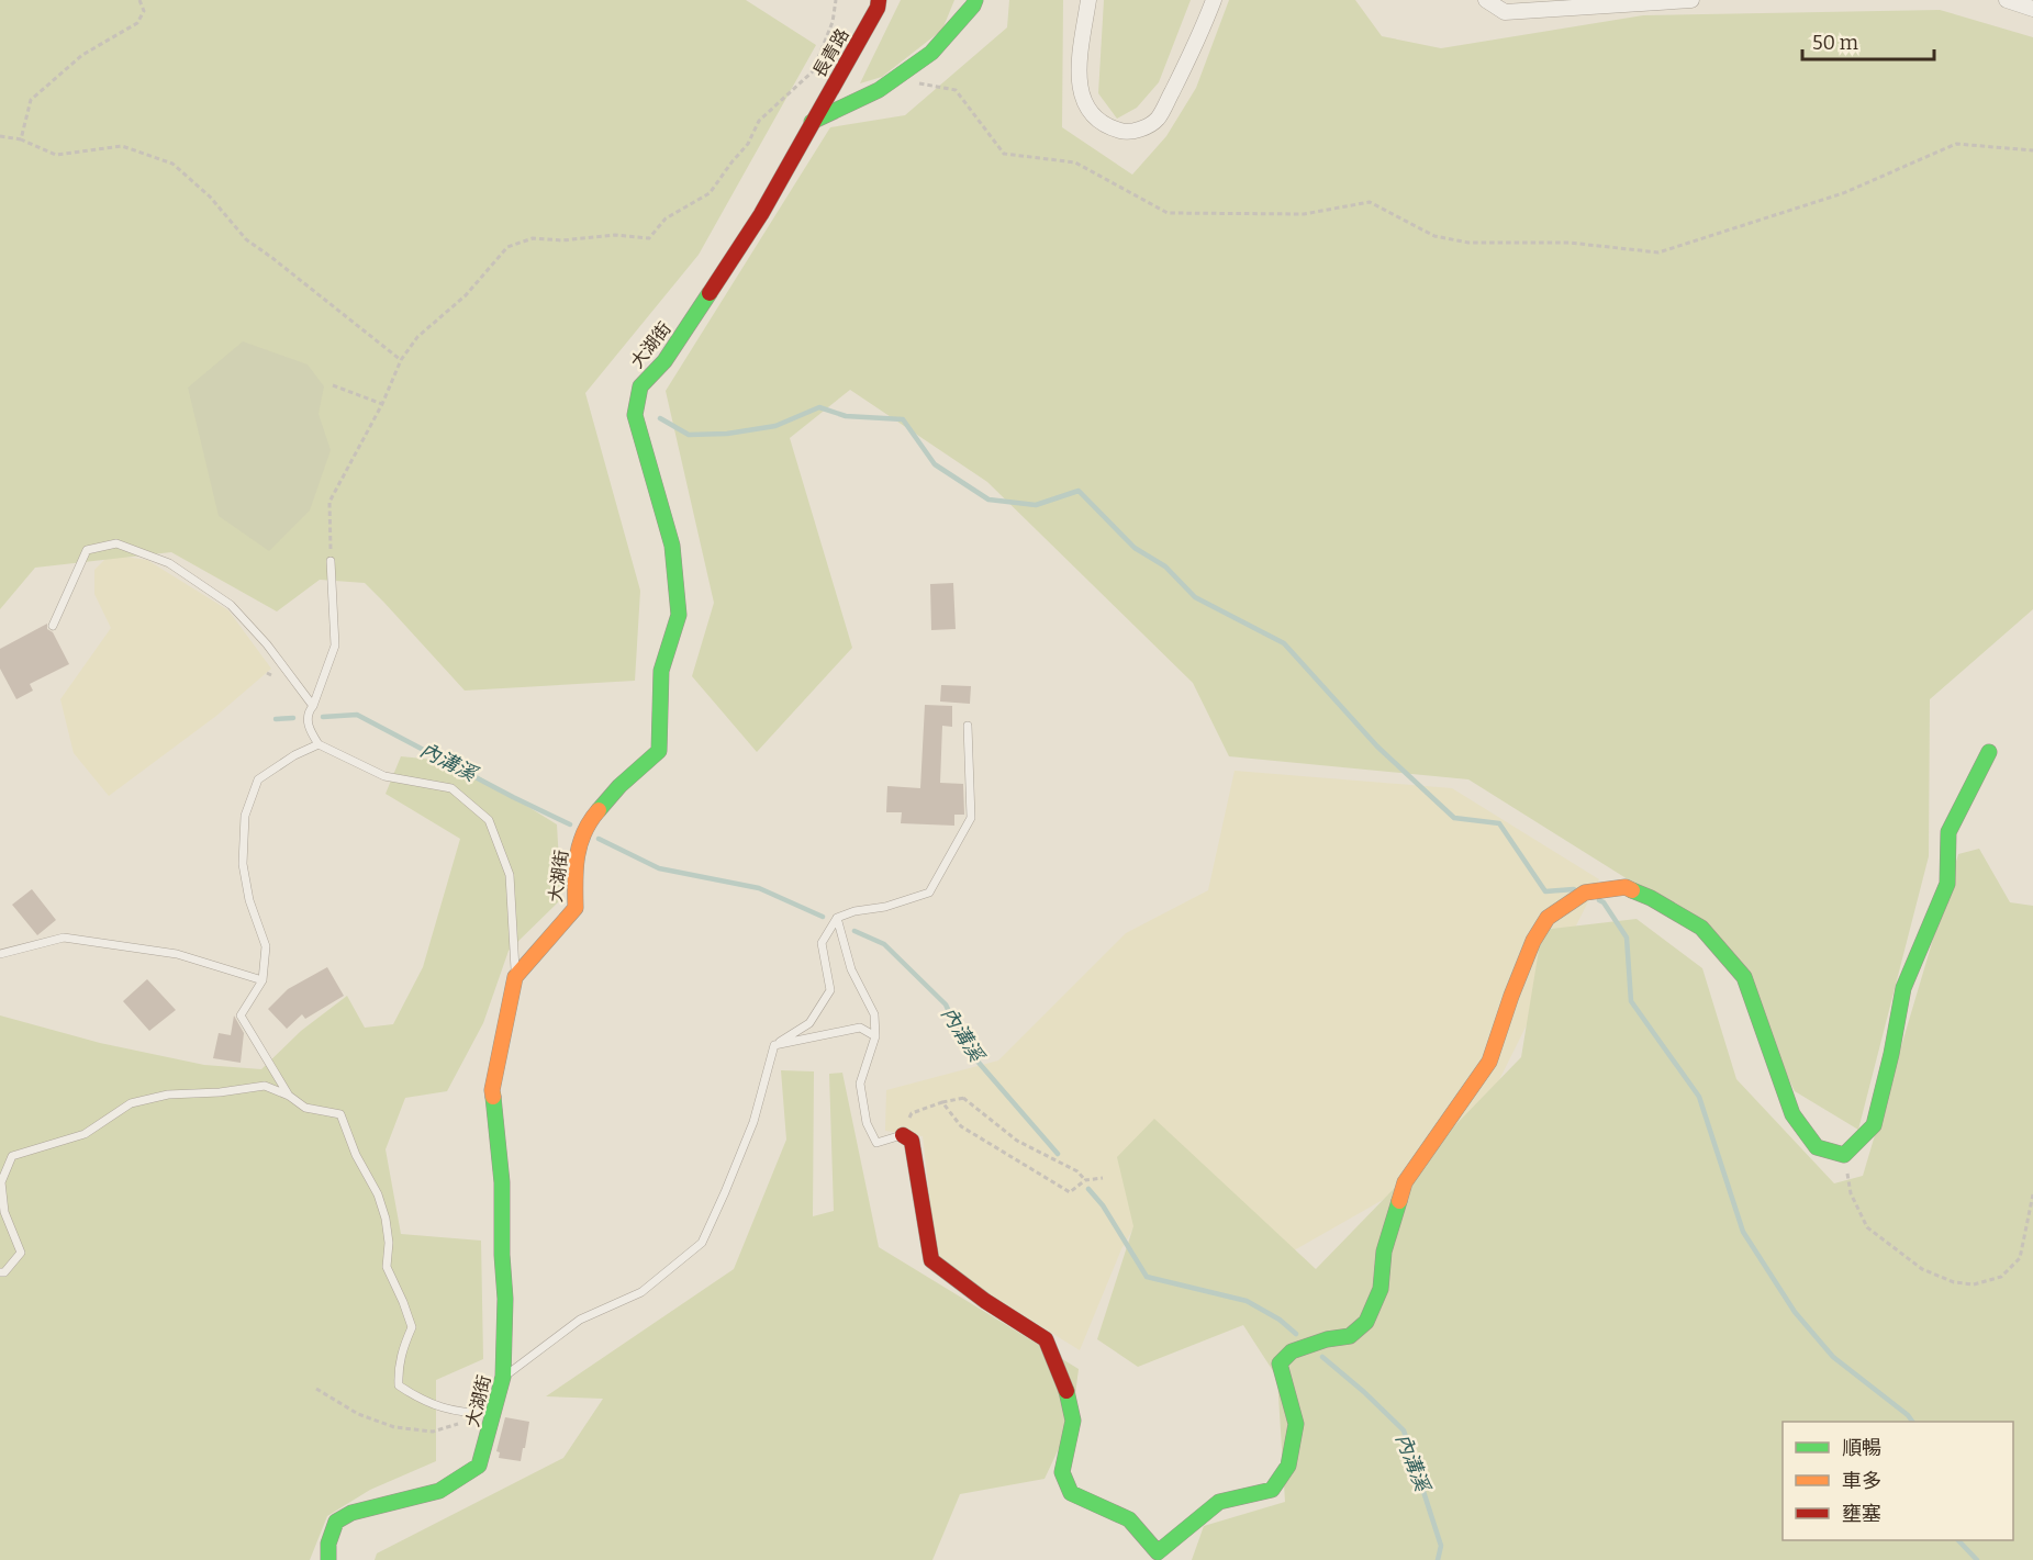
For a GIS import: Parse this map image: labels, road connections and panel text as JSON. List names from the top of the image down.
{
  "streets": {
    "street": ["長青路", "大湖街"]
  },
  "crossings": [
    ["長青路", "大湖街"]
  ],
  "water": ["內溝溪"],
  "legend": ["順暢", "車多", "壅塞"],
  "scale_bar": "50 m"
}
